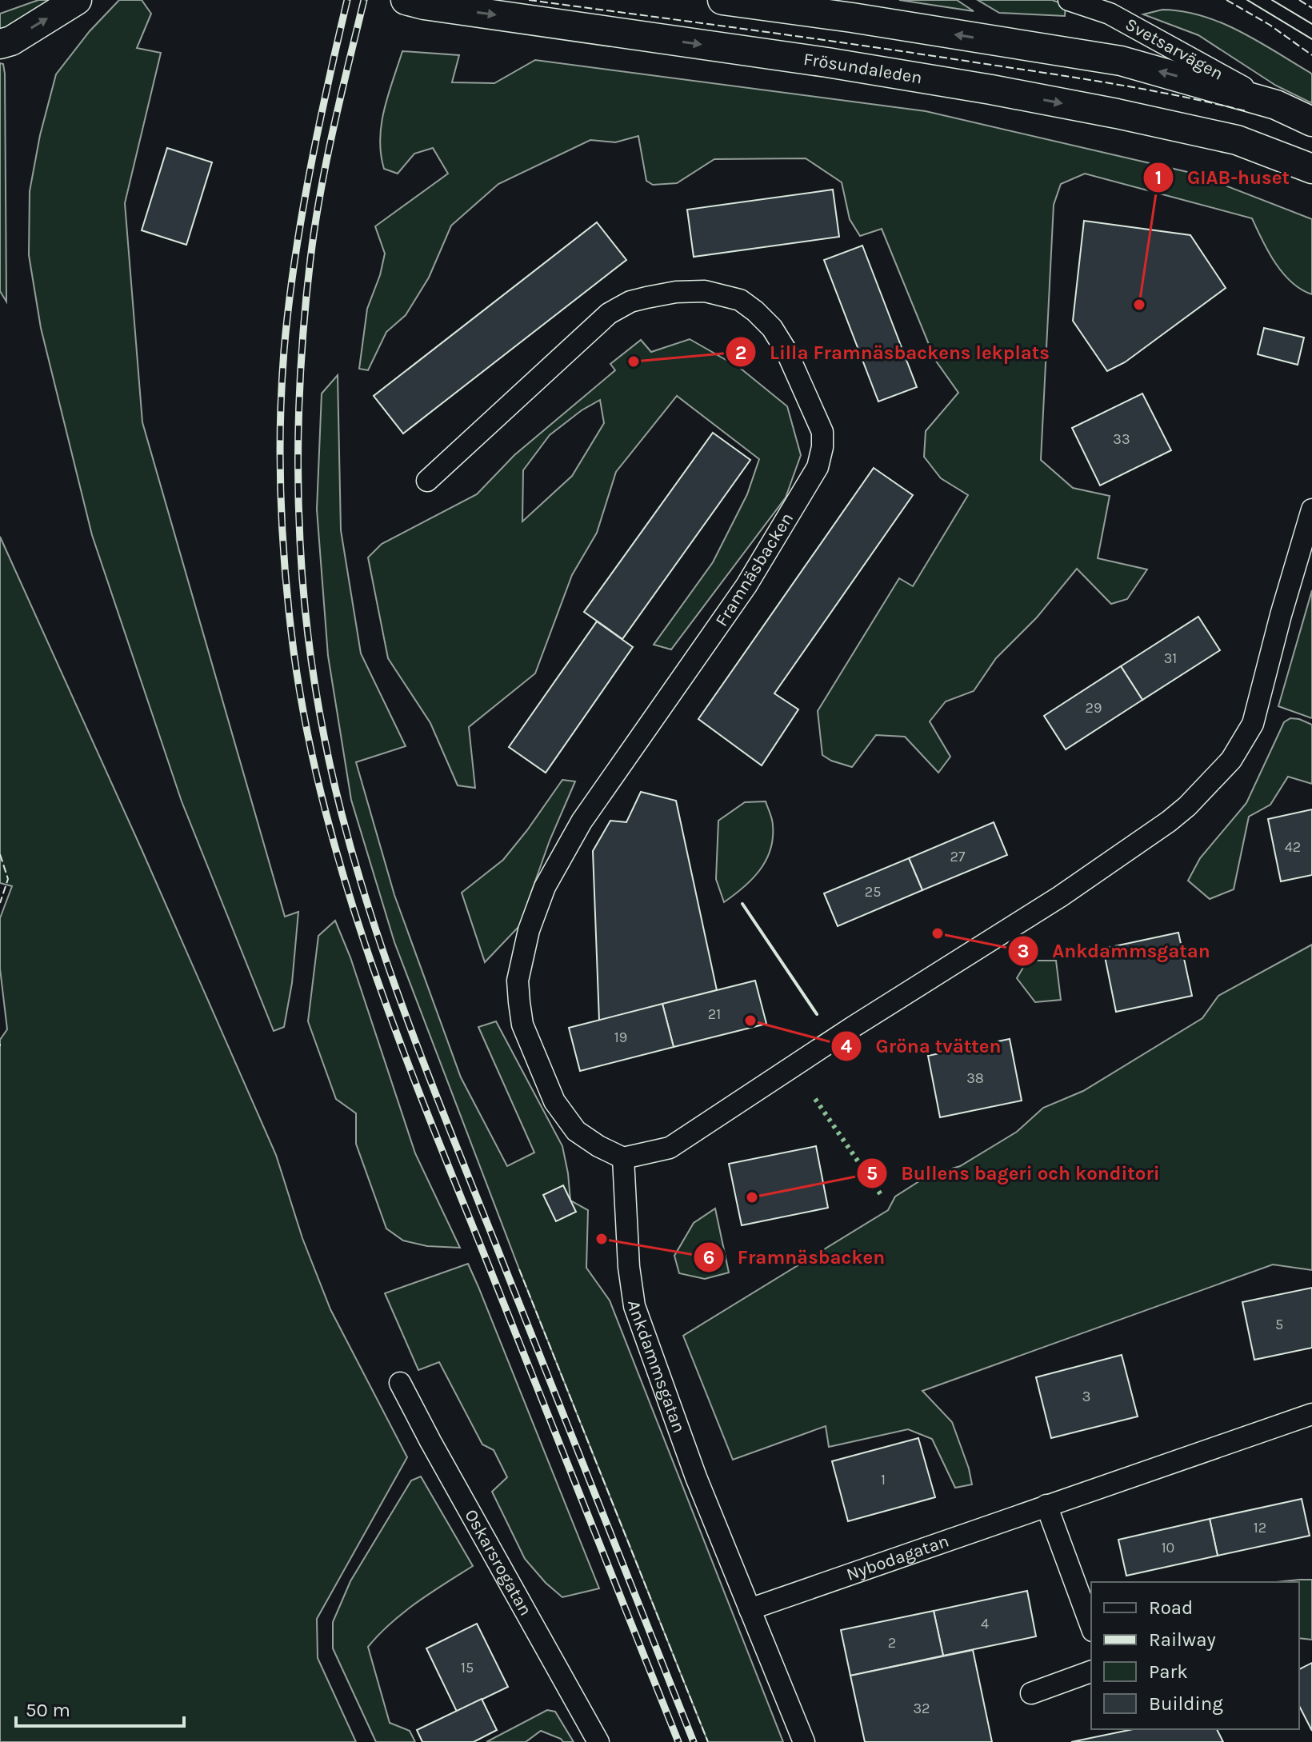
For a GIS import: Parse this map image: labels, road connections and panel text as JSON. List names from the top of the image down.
{
  "streets": {
    "main road": ["Frösundaleden"],
    "street": [
      "Svetsarvägen",
      "Framnäsbacken",
      "Ankdammsgatan",
      "Nybodagatan",
      "Oskarsrogatan"
    ]
  },
  "crossings": [
    ["Framnäsbacken", "Ankdammsgatan"],
    ["Ankdammsgatan", "Nybodagatan"]
  ],
  "places": [
    "GIAB-huset",
    "Lilla Framnäsbackens lekplats",
    "Ankdammsgatan",
    "Gröna tvätten",
    "Bullens bageri och konditori",
    "Framnäsbacken"
  ],
  "house_numbers": [
    "33",
    "31",
    "29",
    "42",
    "27",
    "25",
    "21",
    "19",
    "38",
    "5",
    "3",
    "1",
    "12",
    "10",
    "4",
    "2",
    "15",
    "32"
  ],
  "legend": [
    "Road",
    "Railway",
    "Park",
    "Building"
  ],
  "scale_bar": "50 m"
}
